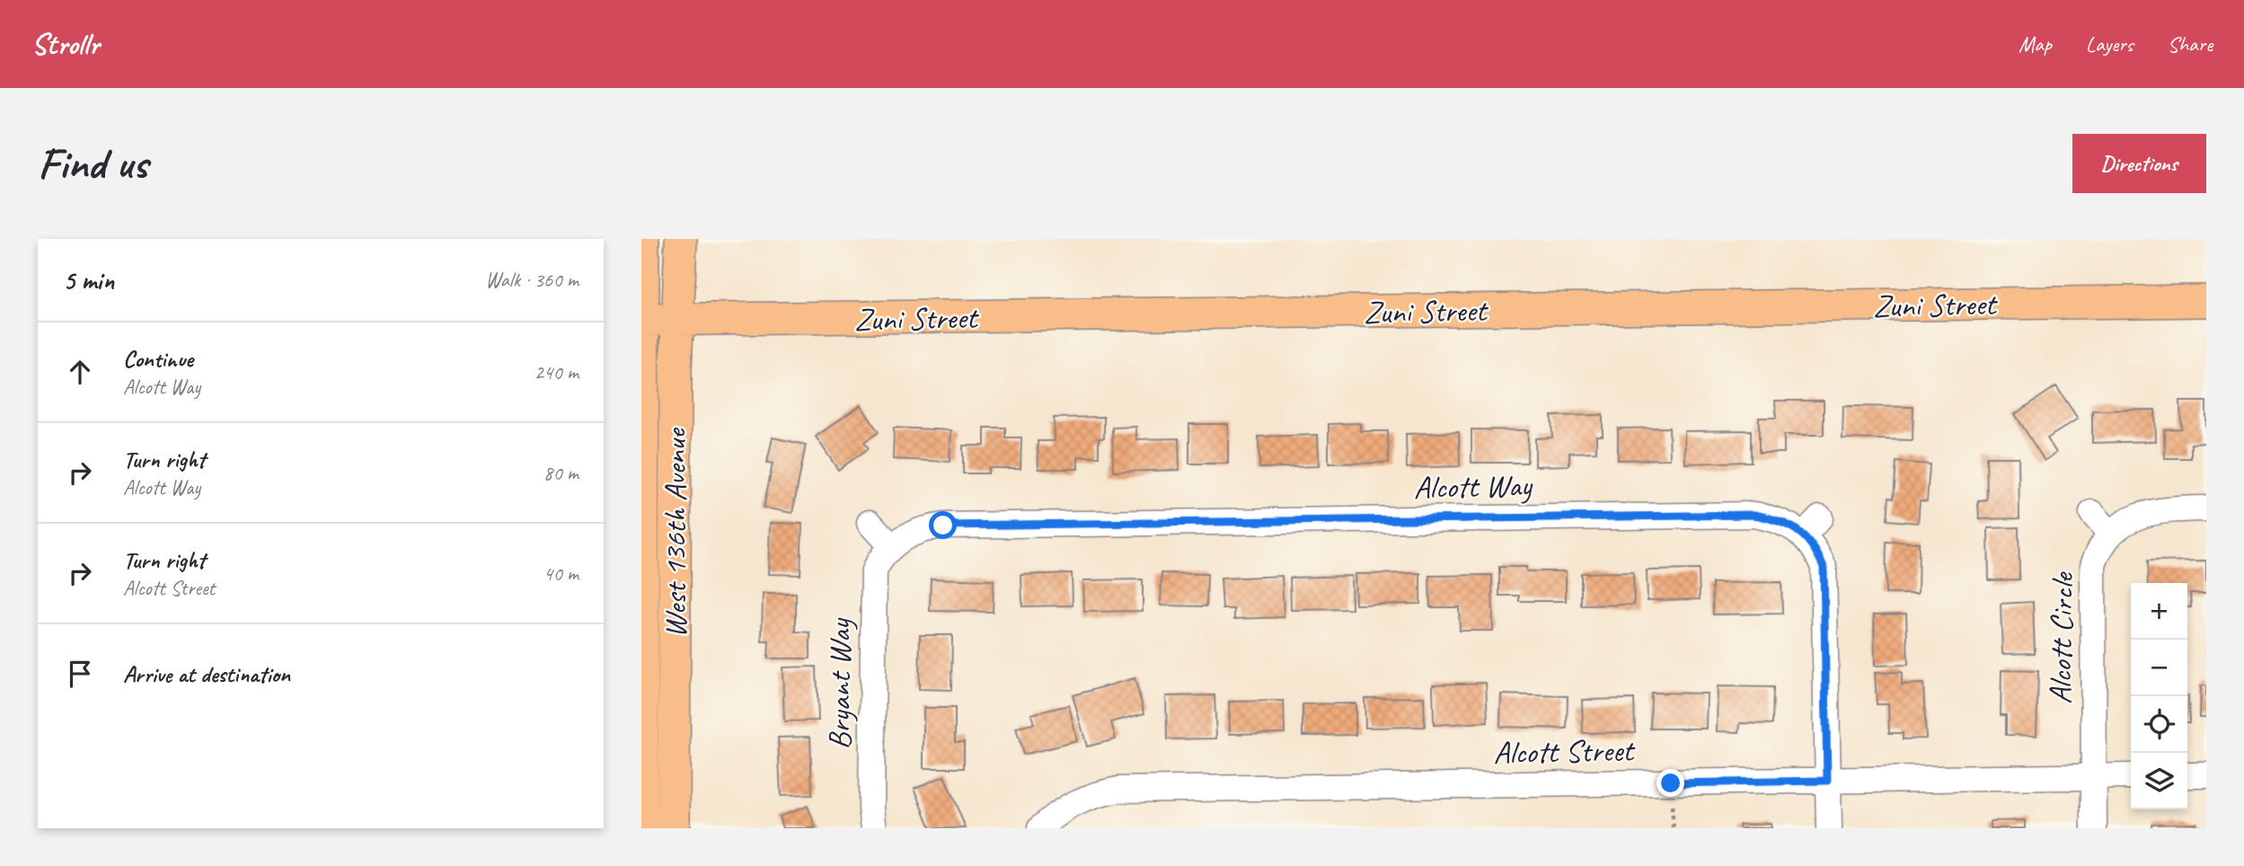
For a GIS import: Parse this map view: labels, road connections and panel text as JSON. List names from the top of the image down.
{
  "streets": {
    "main road": ["Zuni Street", "West 136th Avenue"],
    "street": [
      "Alcott Way",
      "Alcott Circle",
      "Bryant Way",
      "Alcott Street"
    ]
  },
  "crossings": [
    ["Zuni Street", "West 136th Avenue"],
    ["Alcott Way", "Bryant Way"],
    ["Alcott Way", "Alcott Street"],
    ["Alcott Circle", "Alcott Street"]
  ],
  "page": {
    "header": "Strollr",
    "nav": ["Map", "Layers", "Share"],
    "buttons": "Directions",
    "title": "Find us",
    "heading": ["5 min", "Walk · 360 m"],
    "list": [
      ["Continue", "Alcott Way", "240 m"],
      ["Turn right", "Alcott Way", "80 m"],
      ["Turn right", "Alcott Street", "40 m"],
      "Arrive at destination"
    ],
    "map_buttons": ["+", "−"]
  }
}
